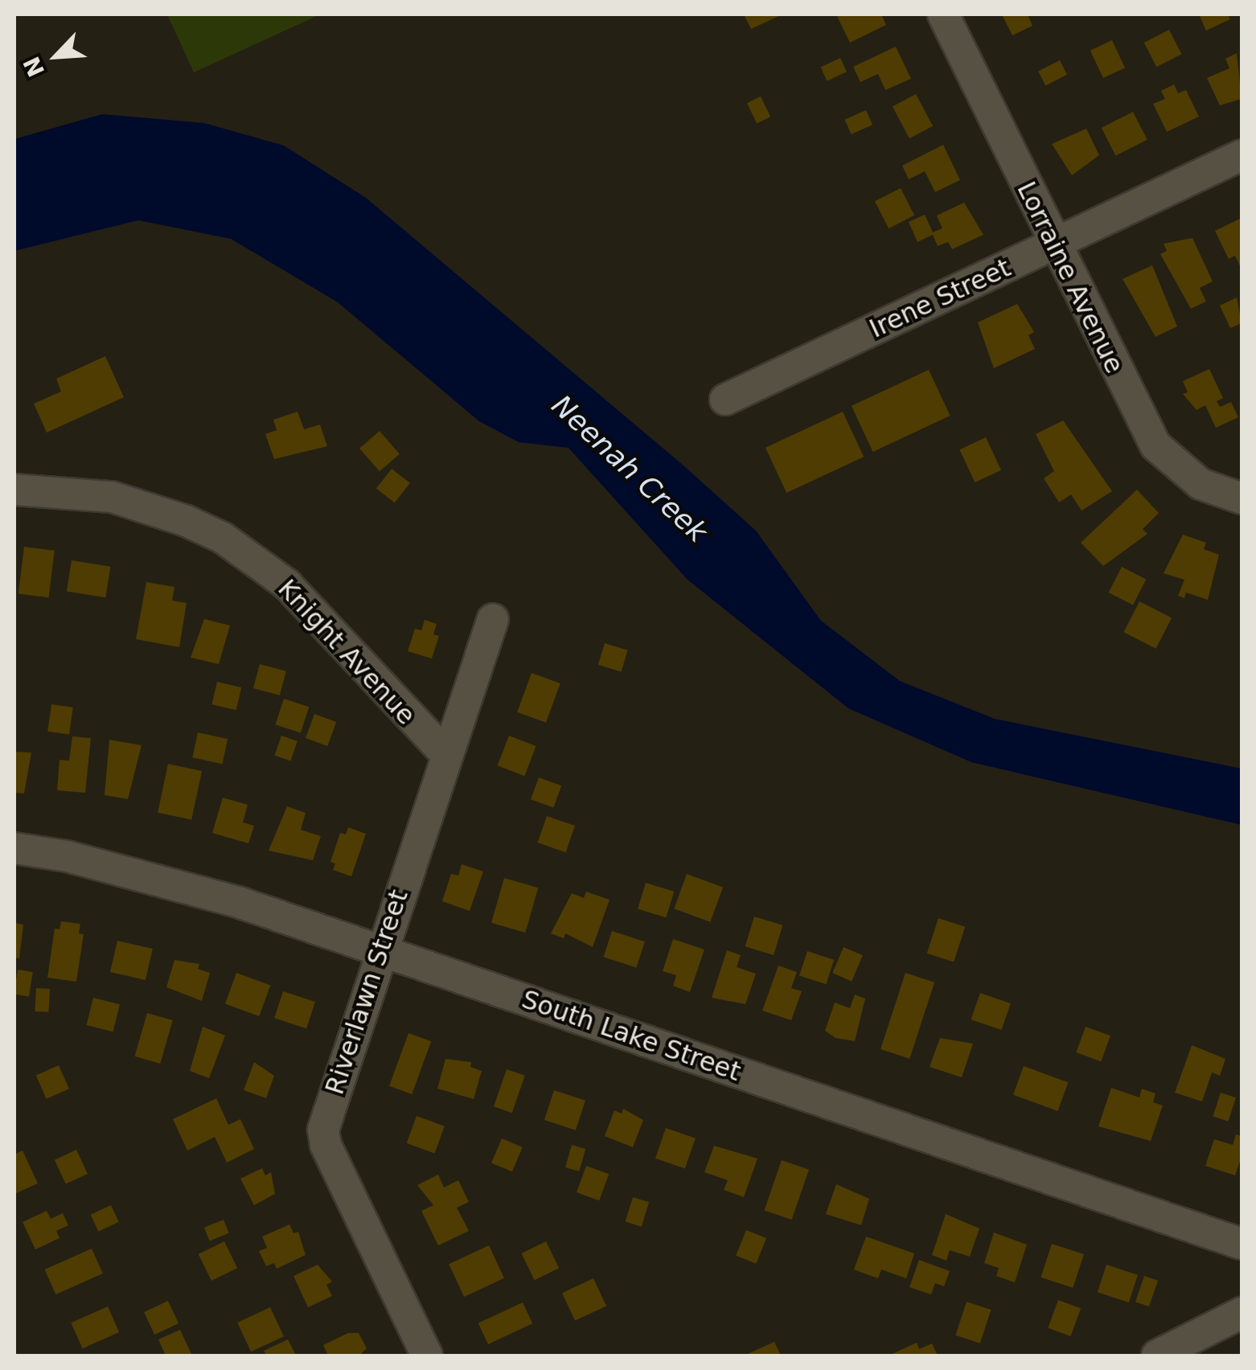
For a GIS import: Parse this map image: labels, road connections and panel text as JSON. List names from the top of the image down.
{
  "streets": {
    "street": [
      "Lorraine Avenue",
      "Irene Street",
      "Knight Avenue",
      "Riverlawn Street",
      "South Lake Street"
    ]
  },
  "crossings": [
    ["Lorraine Avenue", "Irene Street"],
    ["Knight Avenue", "Riverlawn Street"],
    ["Riverlawn Street", "South Lake Street"]
  ],
  "water": ["Neenah Creek"],
  "north": "bottom left"
}
